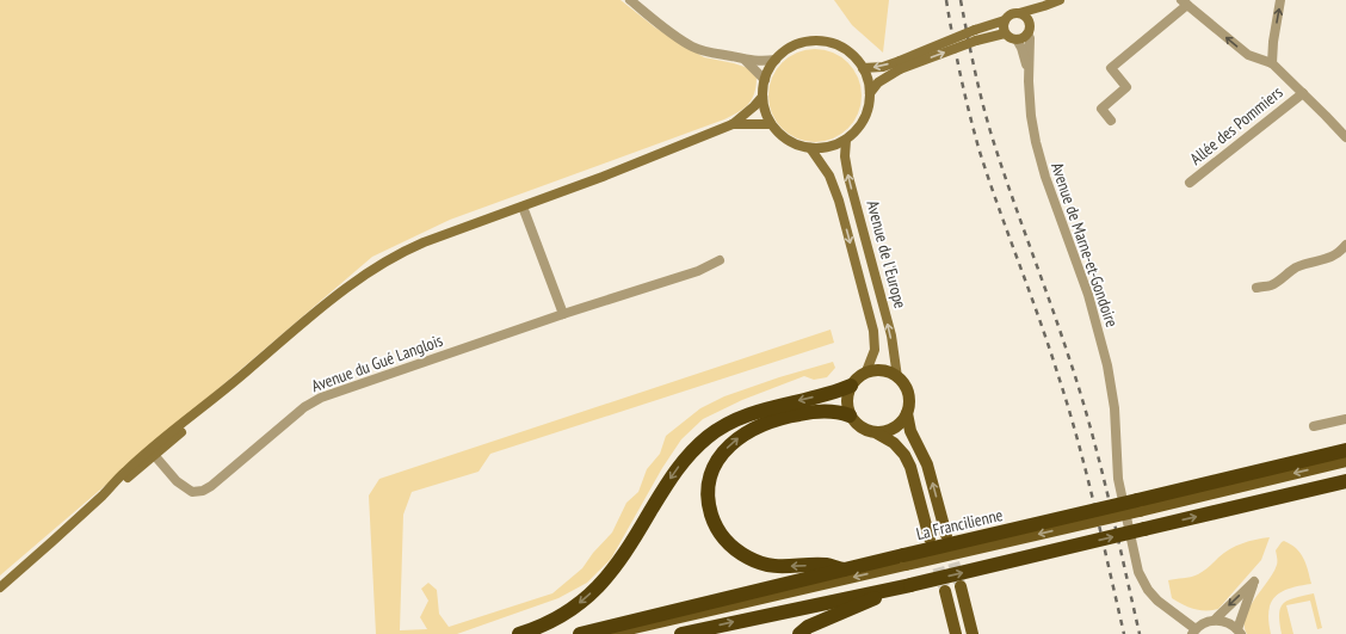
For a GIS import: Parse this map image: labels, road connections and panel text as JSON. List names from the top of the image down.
{
  "streets": {
    "highway": ["La Francilienne"],
    "main road": ["Avenue de l'Europe"],
    "street": ["Allée des Pommiers", "Avenue de Marne-et-Gondoire", "Avenue du Gué Langlois"]
  }
}
